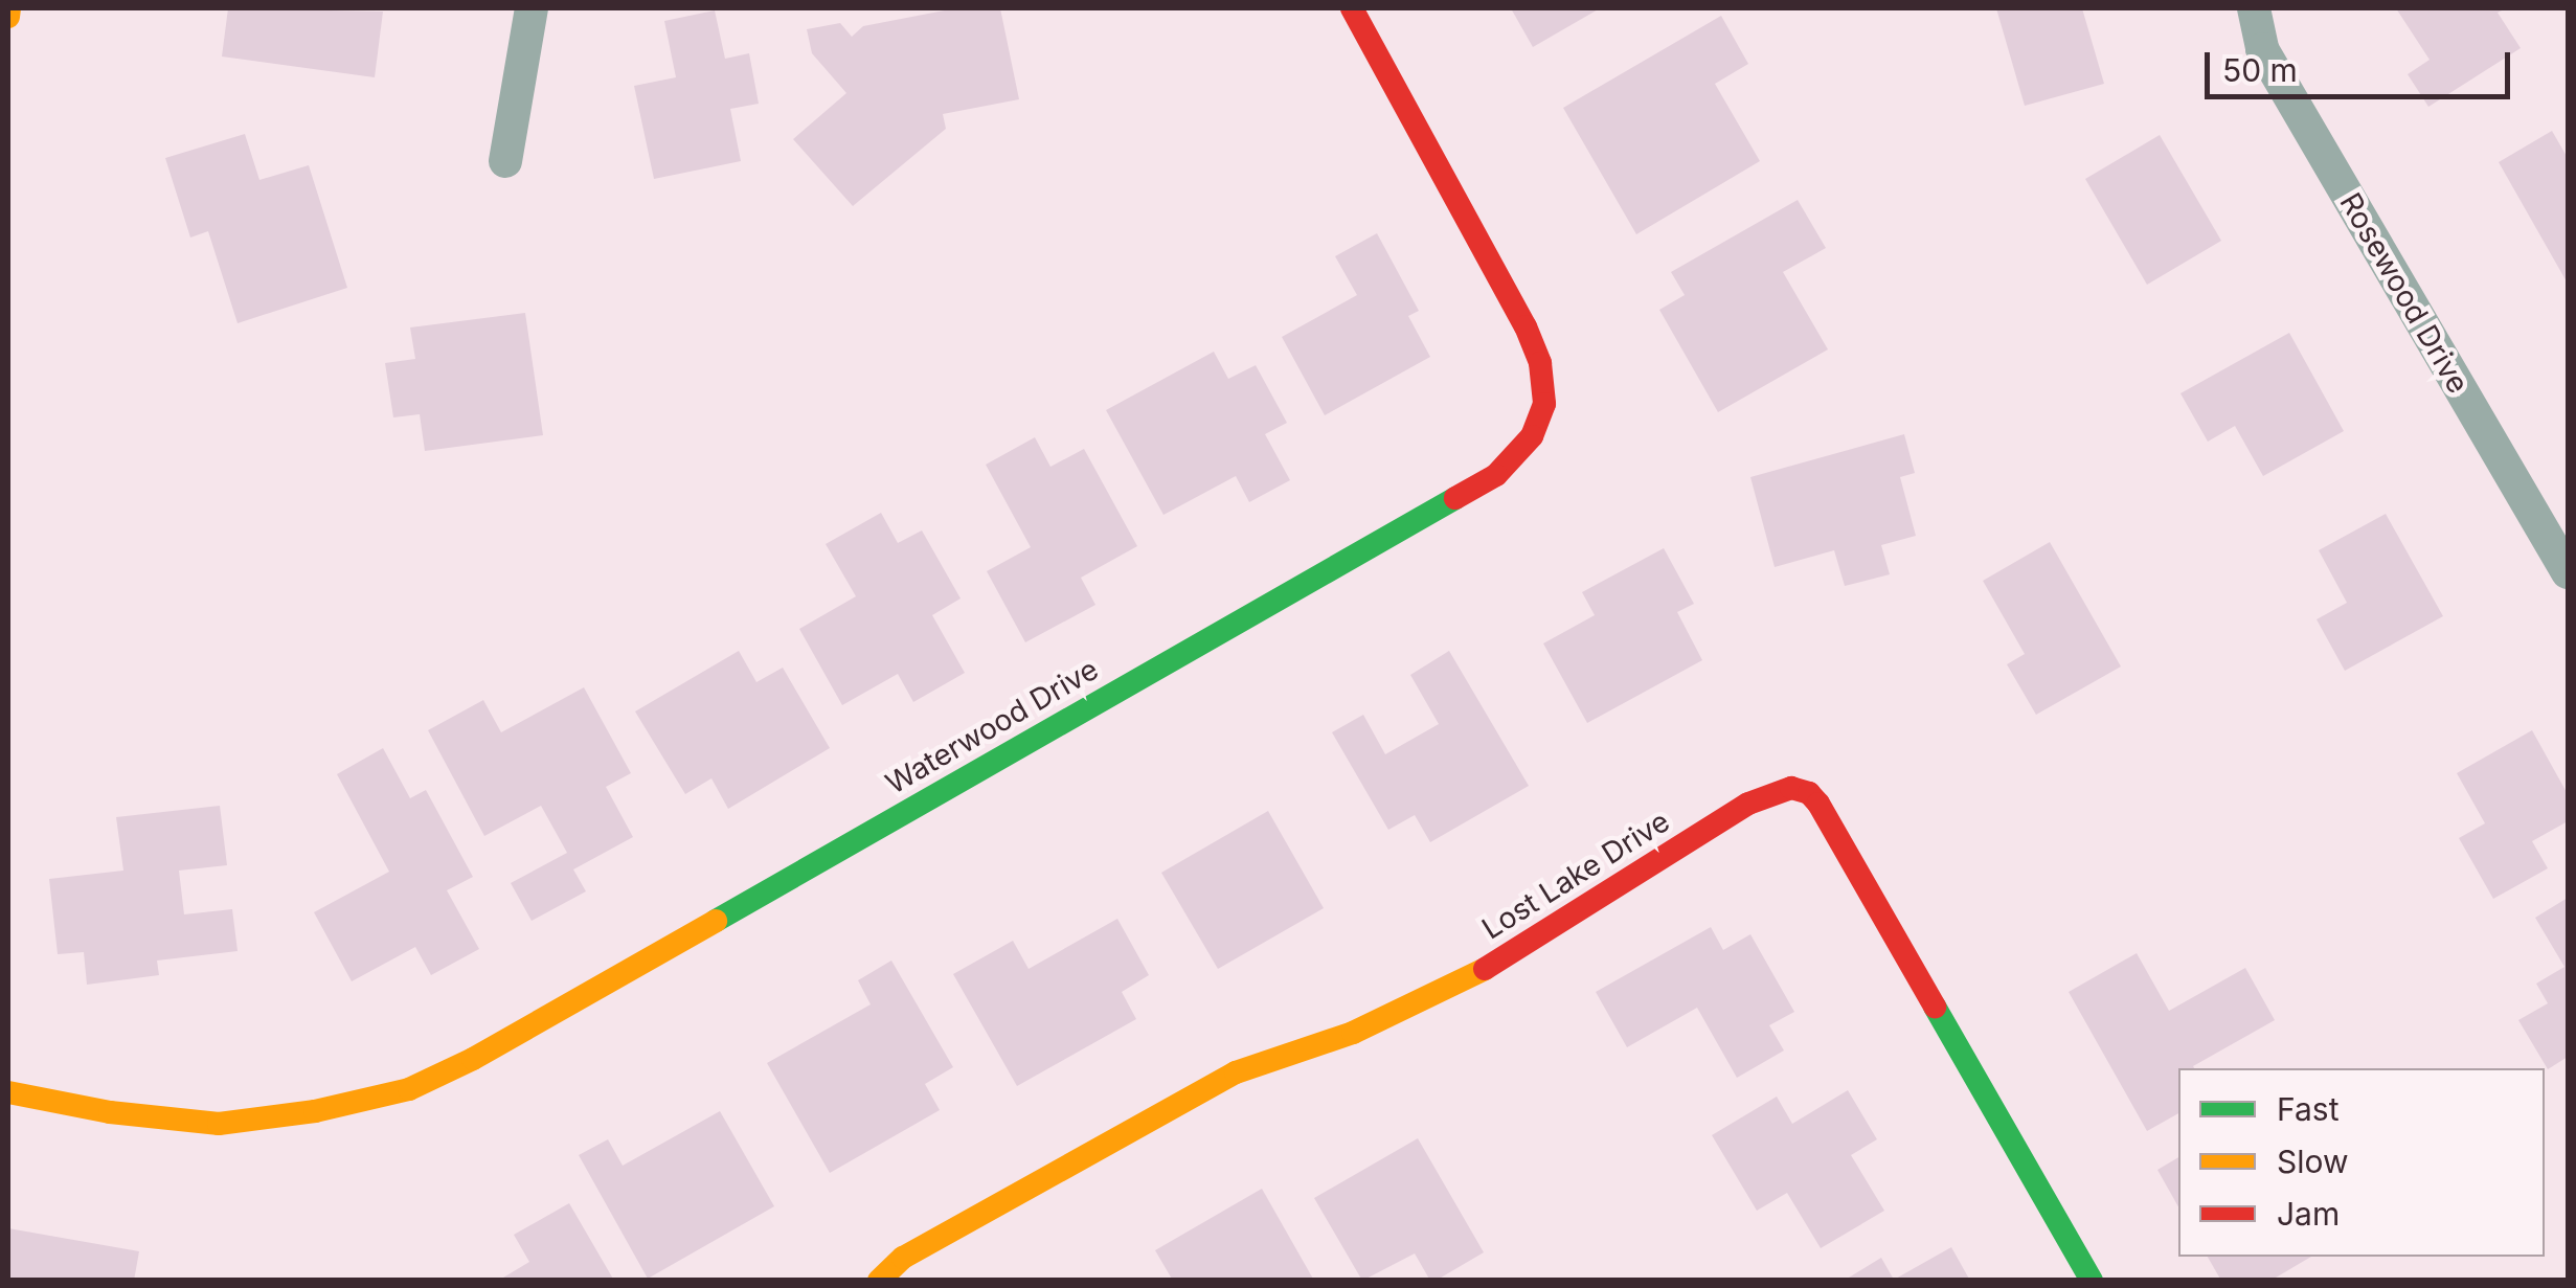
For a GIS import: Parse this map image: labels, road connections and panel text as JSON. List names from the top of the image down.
{
  "streets": {
    "street": ["Rosewood Drive", "Waterwood Drive", "Lost Lake Drive"]
  },
  "legend": ["Fast", "Slow", "Jam"],
  "scale_bar": "50 m"
}
